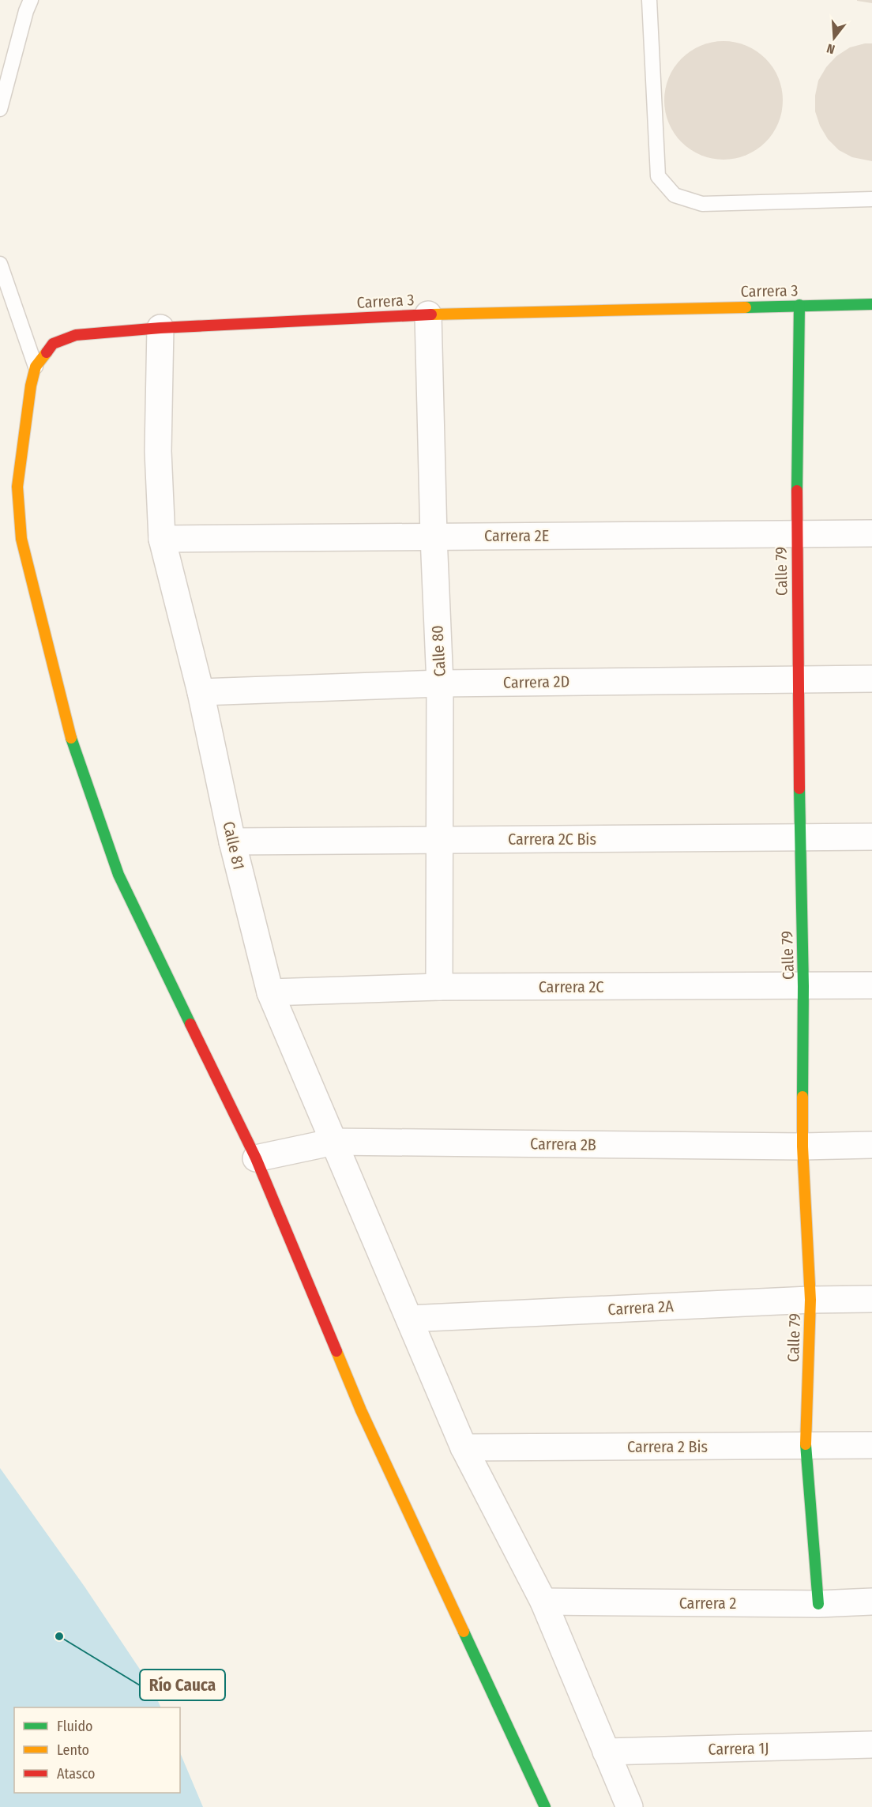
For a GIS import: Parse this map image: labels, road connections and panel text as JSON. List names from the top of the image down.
{
  "streets": {
    "street": [
      "Carrera 3",
      "Carrera 2E",
      "Calle 79",
      "Calle 80",
      "Carrera 2D",
      "Carrera 2C Bis",
      "Calle 81",
      "Carrera 2C",
      "Carrera 2B",
      "Carrera 2A",
      "Carrera 2 Bis",
      "Carrera 2",
      "Carrera 1J"
    ]
  },
  "crossings": [
    ["Carrera 3", "Calle 79"],
    ["Carrera 3", "Calle 80"],
    ["Carrera 3", "Calle 81"],
    ["Carrera 3", "Carrera 2B"],
    ["Carrera 2E", "Calle 79"],
    ["Carrera 2E", "Calle 80"],
    ["Carrera 2E", "Calle 81"],
    ["Calle 79", "Carrera 2D"],
    ["Calle 79", "Carrera 2C Bis"],
    ["Calle 79", "Carrera 2C"],
    ["Calle 79", "Carrera 2B"],
    ["Calle 79", "Carrera 2A"],
    ["Calle 79", "Carrera 2 Bis"],
    ["Calle 79", "Carrera 2"],
    ["Calle 80", "Carrera 2D"],
    ["Calle 80", "Carrera 2C Bis"],
    ["Calle 80", "Carrera 2C"],
    ["Carrera 2D", "Calle 81"],
    ["Carrera 2C Bis", "Calle 81"],
    ["Calle 81", "Carrera 2C"],
    ["Calle 81", "Carrera 2B"],
    ["Calle 81", "Carrera 2A"],
    ["Calle 81", "Carrera 2 Bis"],
    ["Calle 81", "Carrera 2"],
    ["Calle 81", "Carrera 1J"]
  ],
  "places": ["Río Cauca"],
  "legend": ["Fluido", "Lento", "Atasco"],
  "north": "bottom"
}
